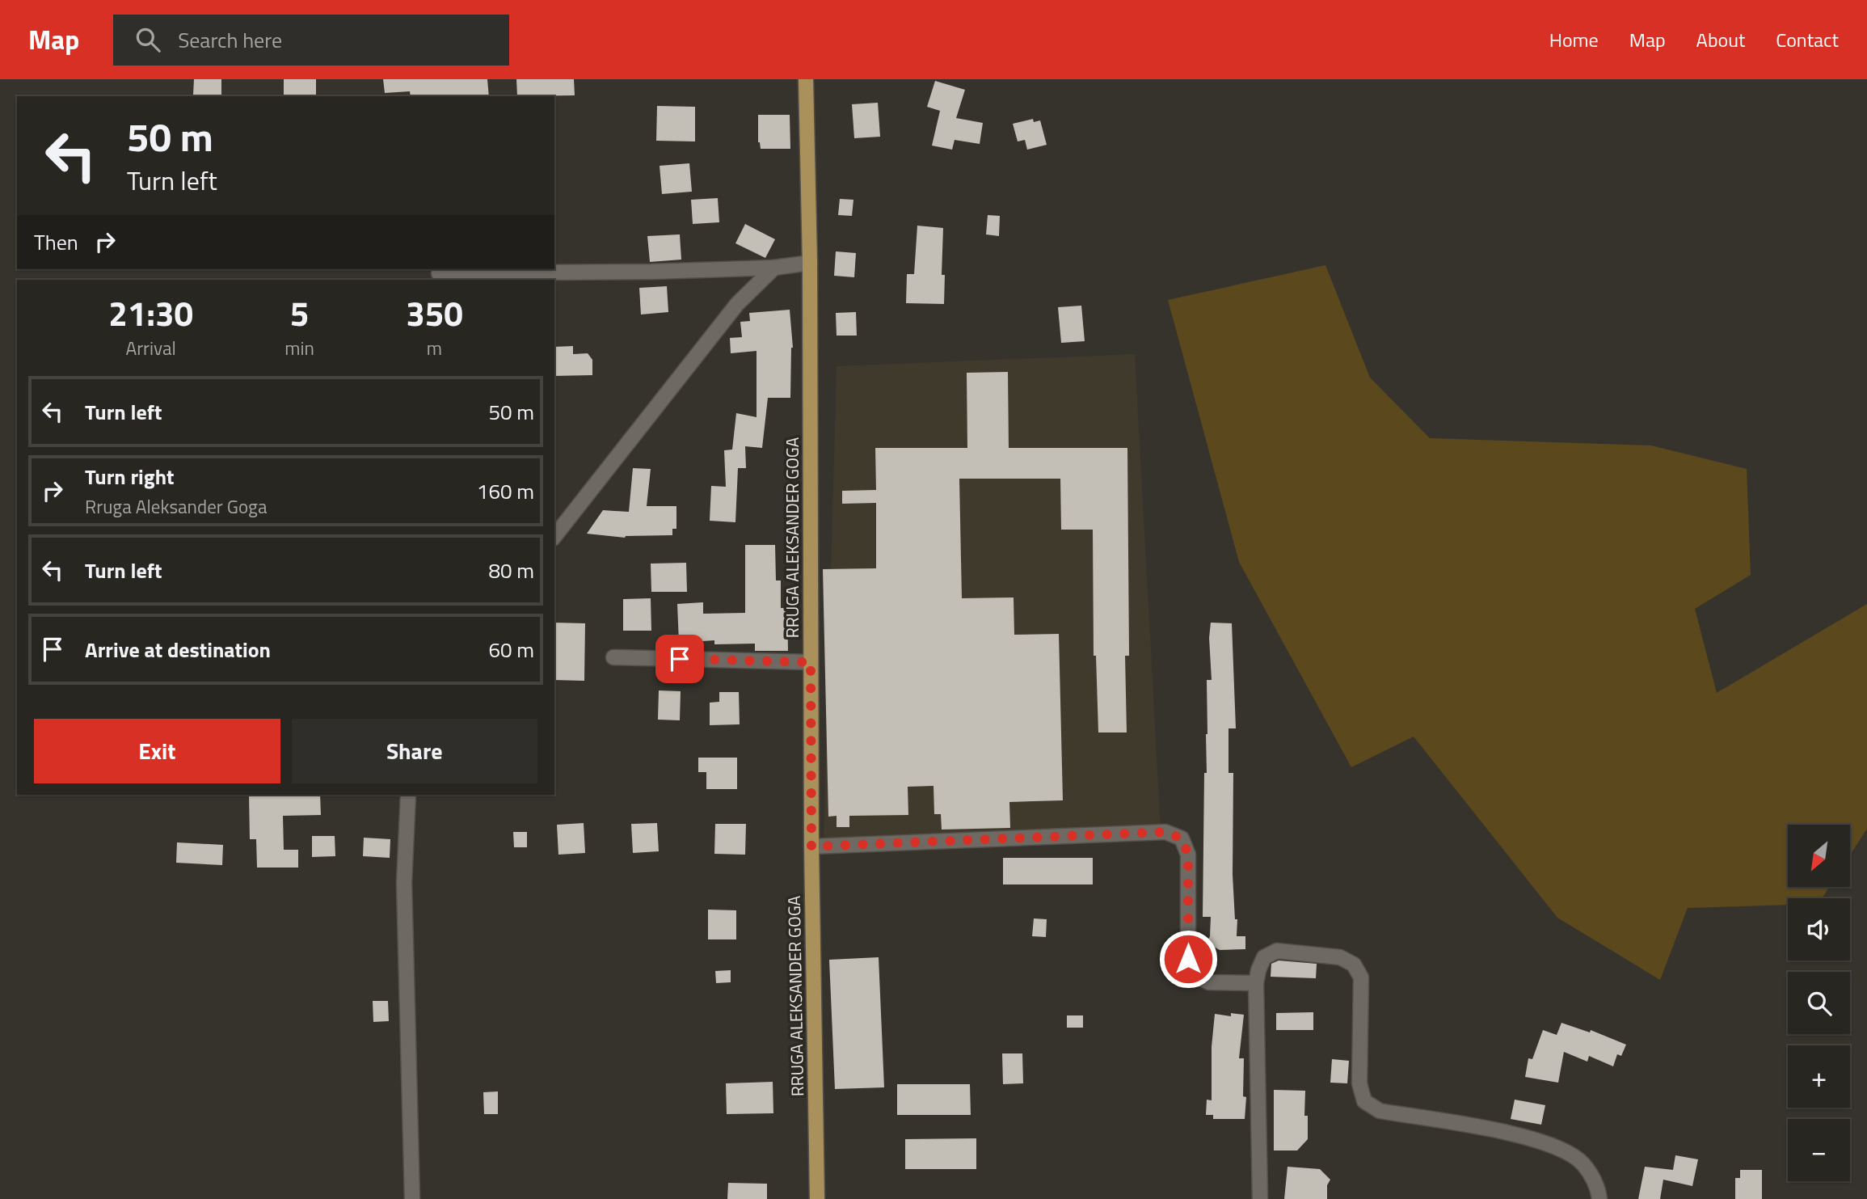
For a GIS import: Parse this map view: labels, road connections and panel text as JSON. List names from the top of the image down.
{
  "streets": {
    "main road": ["RRUGA ALEKSANDER GOGA"]
  },
  "north": "bottom left",
  "page": {
    "header": "Map",
    "search": "Search here",
    "nav": [
      "Home",
      "Map",
      "About",
      "Contact"
    ],
    "turn": ["50 m", "Turn left"],
    "then": "Then",
    "eta": [
      "21:30",
      "Arrival",
      "5",
      "min",
      "350",
      "m"
    ],
    "list": [
      {
        "name": "Turn left",
        "value": "50 m"
      },
      {
        "name": "Turn right",
        "note": "Rruga Aleksander Goga",
        "value": "160 m"
      },
      {
        "name": "Turn left",
        "value": "80 m"
      },
      {
        "name": "Arrive at destination",
        "value": "60 m"
      }
    ],
    "buttons": ["Exit", "Share"],
    "map_buttons": ["+", "−"]
  }
}
